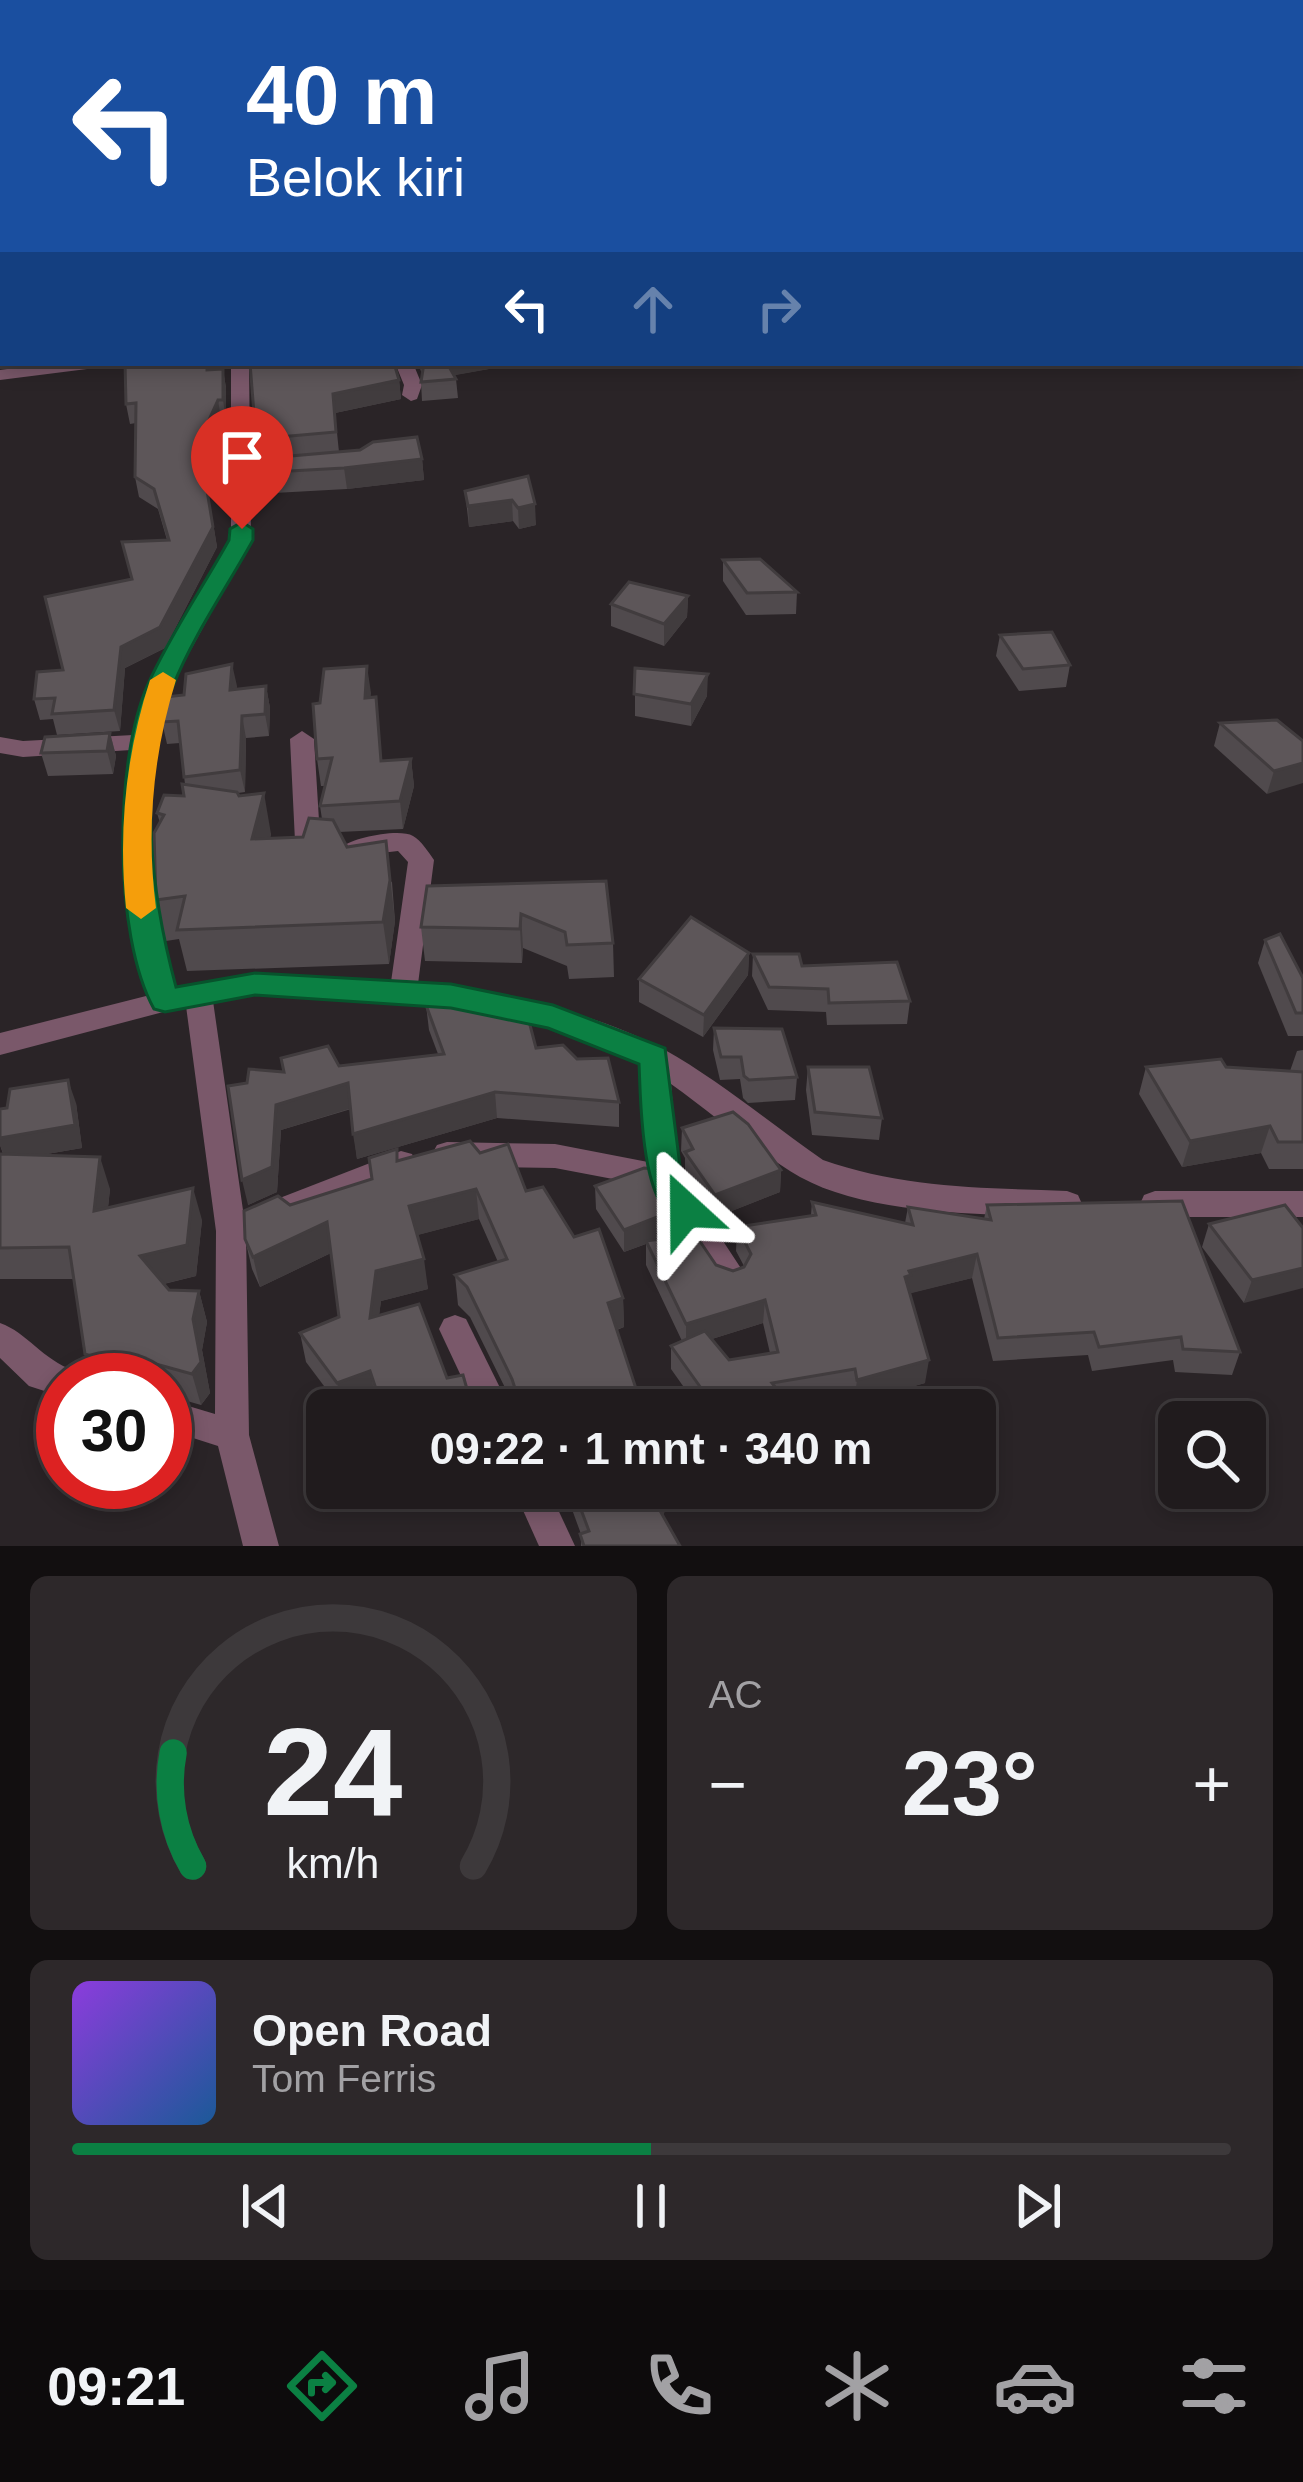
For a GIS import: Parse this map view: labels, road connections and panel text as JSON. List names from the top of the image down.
{
  "page": {
    "turn": ["40 m", "Belok kiri"],
    "limit": "30",
    "trip": "09:22 · 1 mnt · 340 m",
    "tile": "AC",
    "heat": ["−", "23°", "+"],
    "song": ["Open Road", "Tom Ferris"],
    "tabs": "09:21",
    "gauge": ["24", "km/h"]
  }
}
